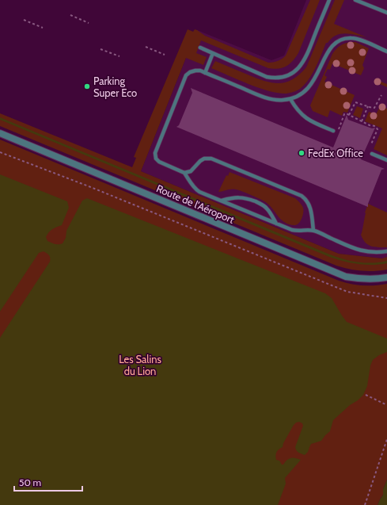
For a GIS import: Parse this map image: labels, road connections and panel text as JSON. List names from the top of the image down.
{
  "streets": {
    "street": ["Route de l'Aéroport"]
  },
  "parks": ["Les Salins du Lion"],
  "places": ["Parking Super Eco", "FedEx Office"],
  "scale_bar": "50 m"
}
